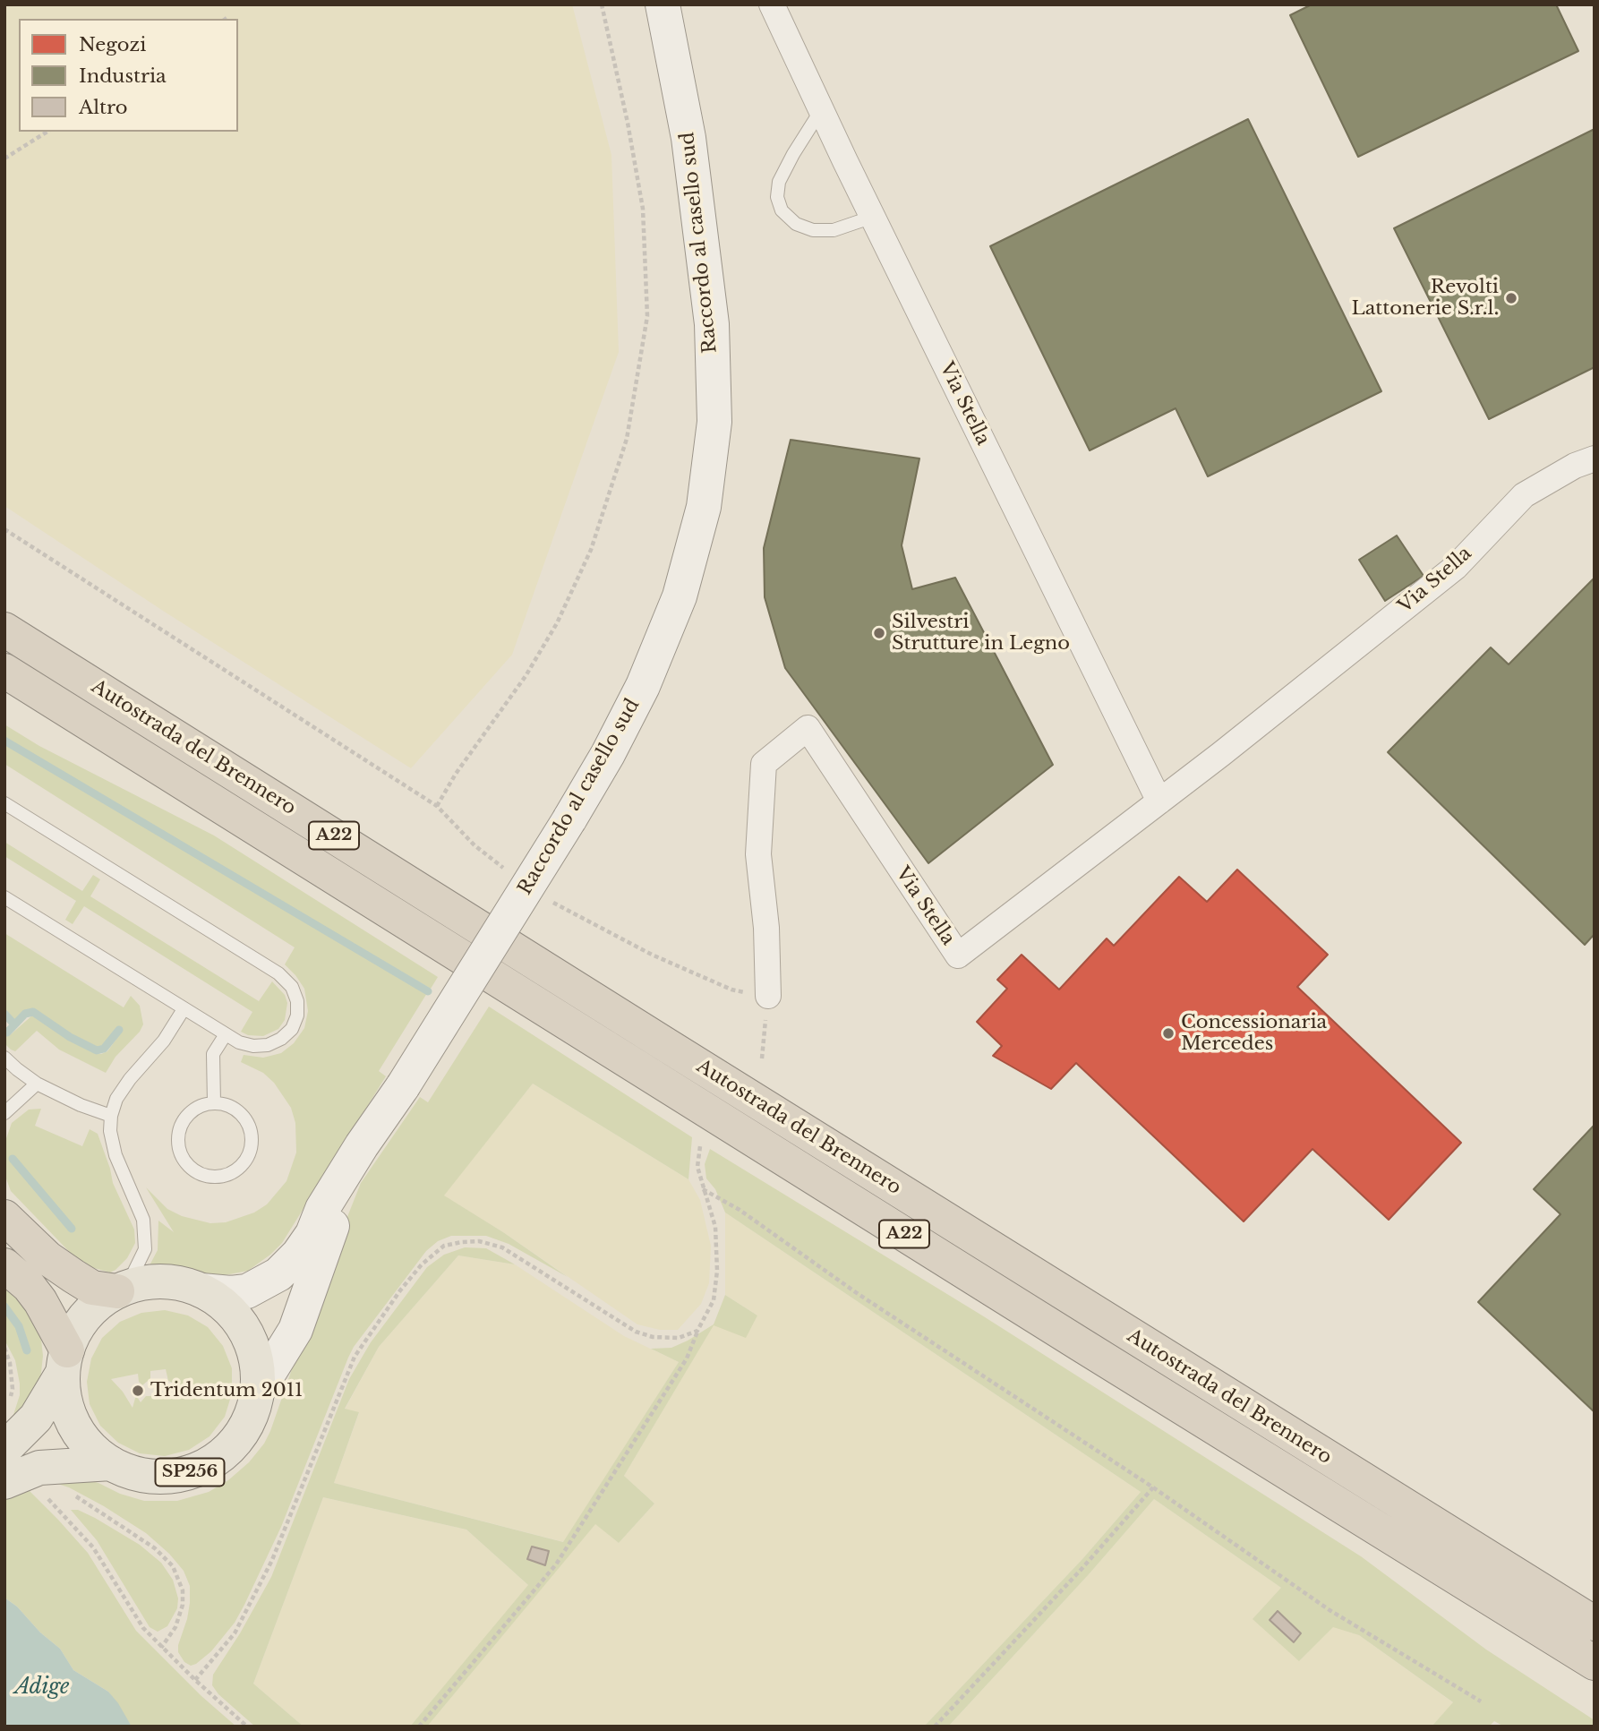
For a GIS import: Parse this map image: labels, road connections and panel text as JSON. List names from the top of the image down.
{
  "streets": {
    "highway": ["Autostrada del Brennero", "A22"],
    "main road": ["Raccordo al casello sud", "SP256"],
    "street": ["Via Stella"]
  },
  "water": ["Adige"],
  "places": [
    "Revolti Lattonerie S.r.l.",
    "Silvestri Strutture in Legno",
    "Concessionaria Mercedes",
    "Tridentum 2011"
  ],
  "legend": ["Negozi", "Industria", "Altro"]
}
